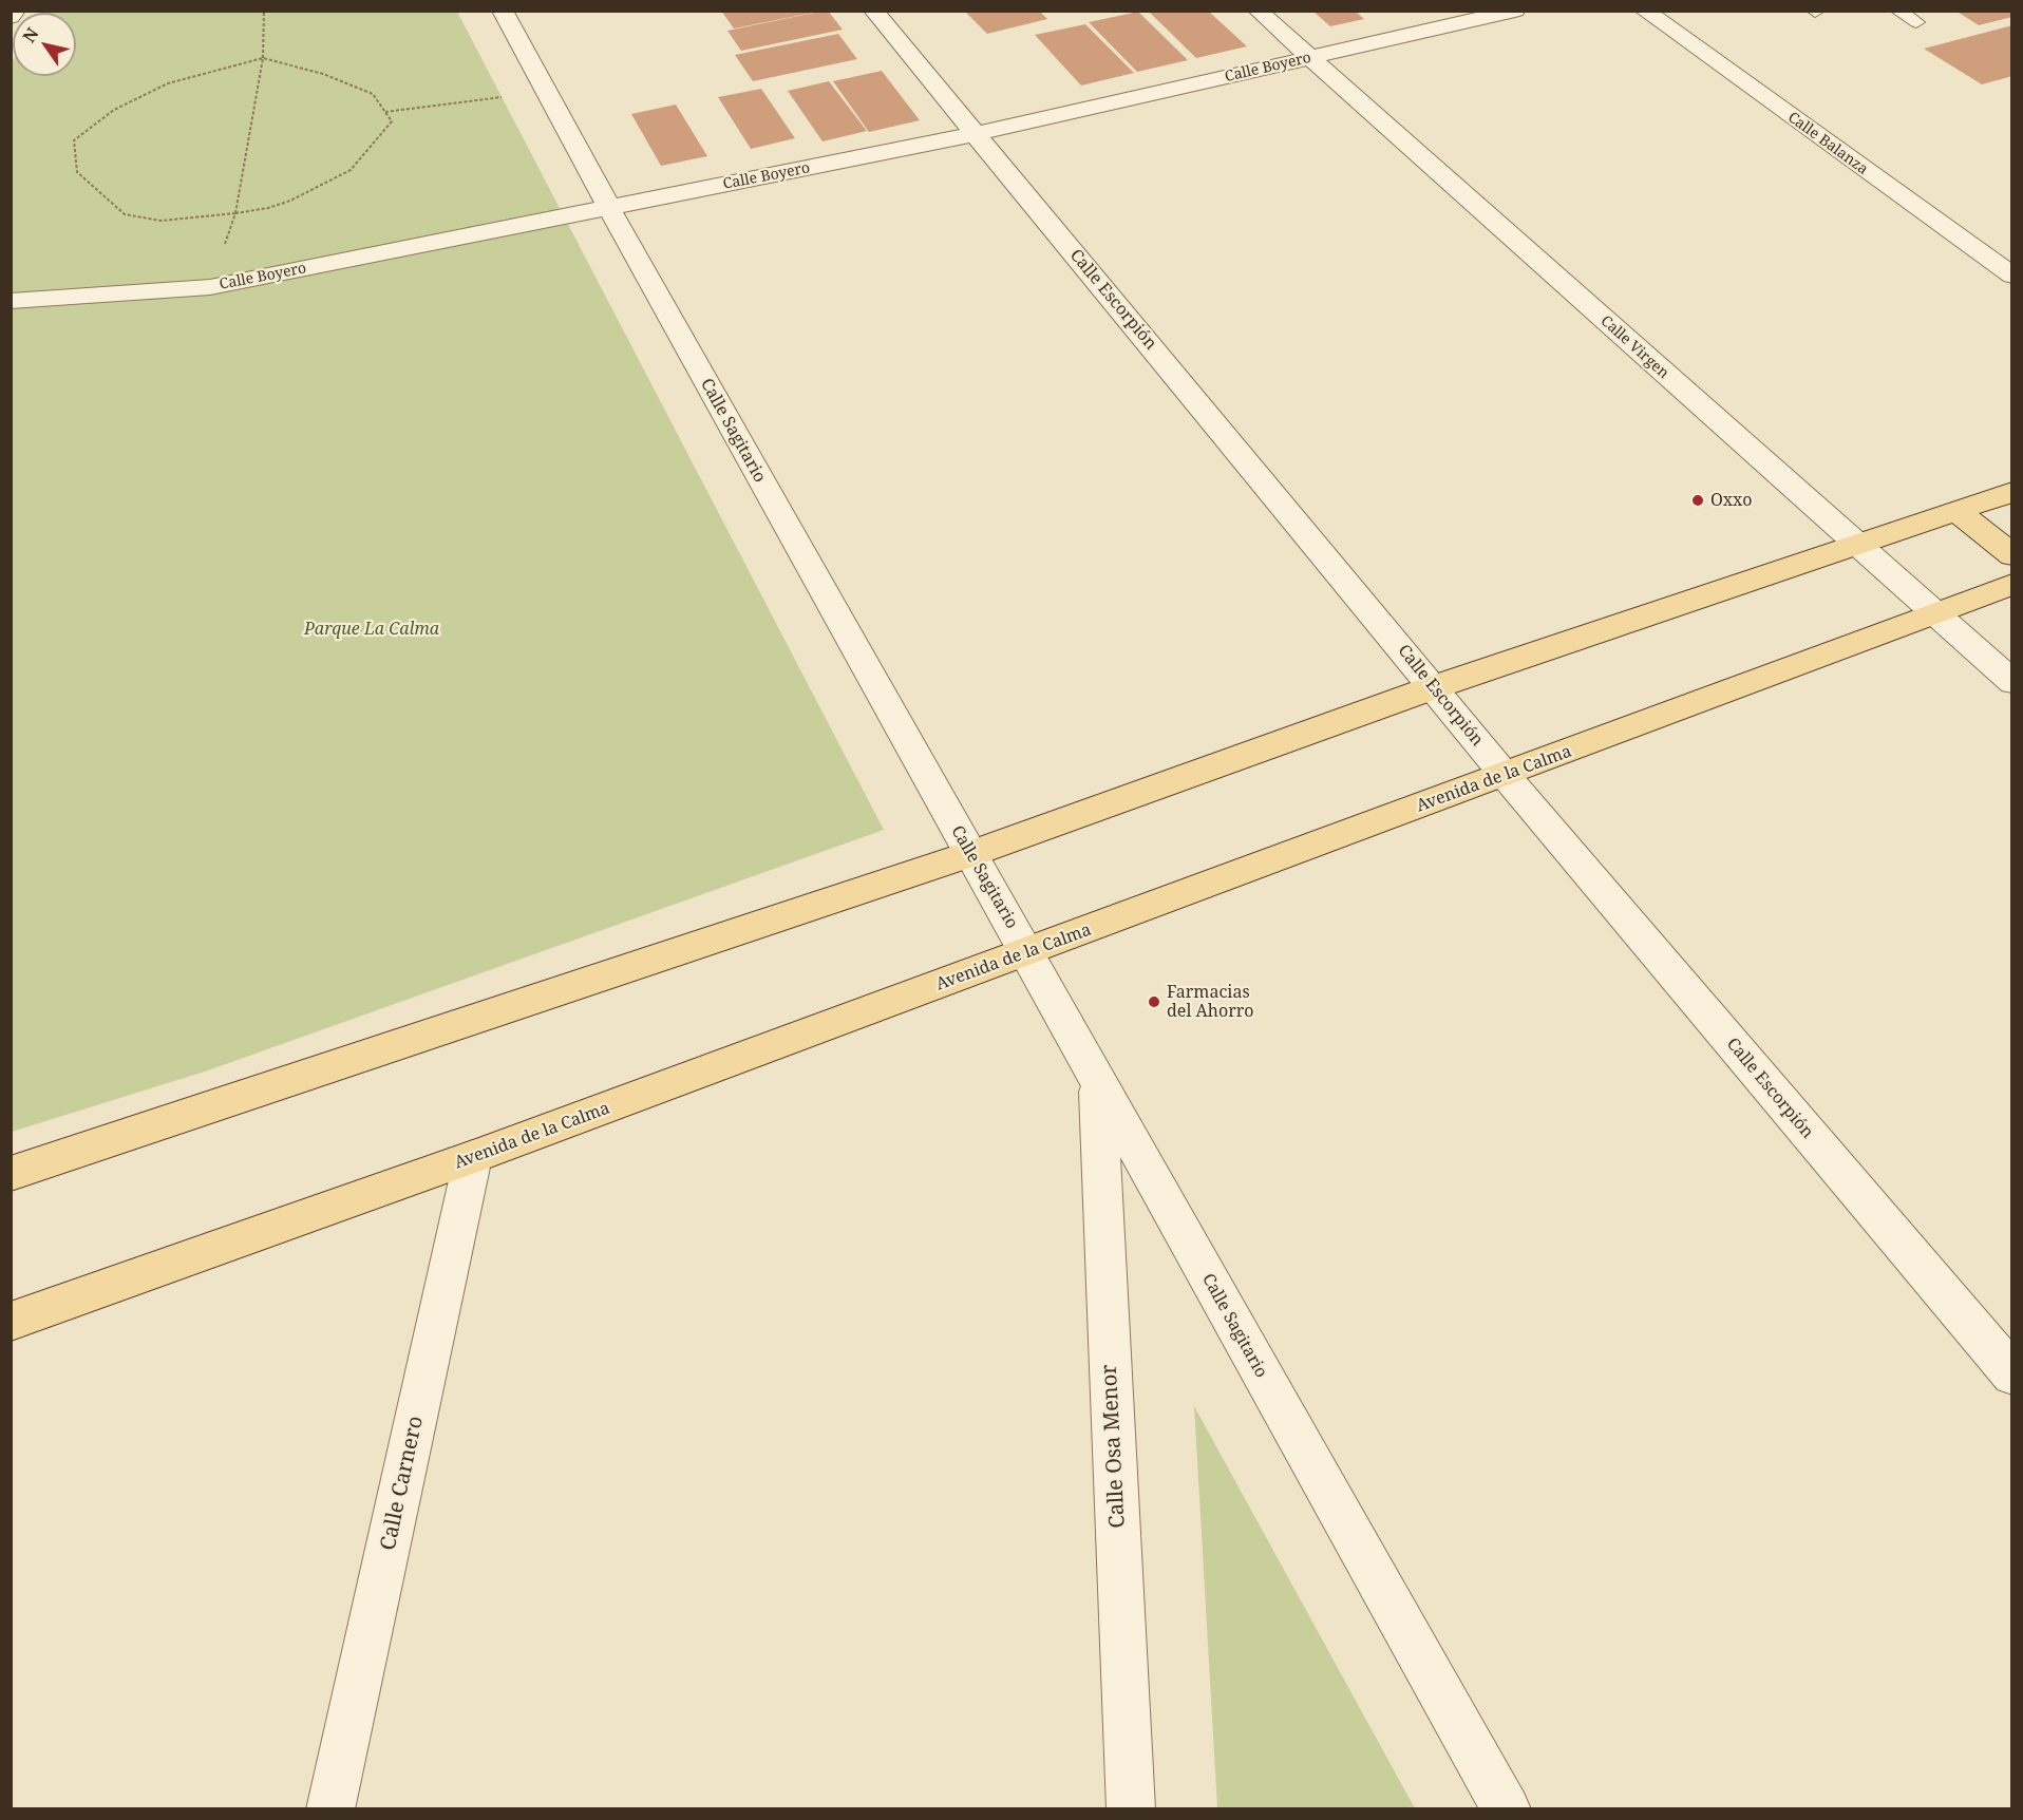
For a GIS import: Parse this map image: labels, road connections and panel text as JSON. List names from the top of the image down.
{
  "streets": {
    "main road": ["Avenida de la Calma"],
    "street": [
      "Calle Boyero",
      "Calle Balanza",
      "Calle Escorpión",
      "Calle Virgen",
      "Calle Sagitario",
      "Calle Osa Menor",
      "Calle Carnero"
    ]
  },
  "crossings": [
    ["Calle Boyero", "Calle Escorpión"],
    ["Calle Boyero", "Calle Virgen"],
    ["Calle Boyero", "Calle Sagitario"],
    ["Calle Escorpión", "Avenida de la Calma"],
    ["Calle Virgen", "Avenida de la Calma"],
    ["Calle Sagitario", "Avenida de la Calma"],
    ["Calle Sagitario", "Calle Osa Menor"],
    ["Avenida de la Calma", "Calle Carnero"]
  ],
  "parks": ["Parque La Calma"],
  "places": ["Oxxo", "Farmacias del Ahorro"],
  "north": "top left"
}
